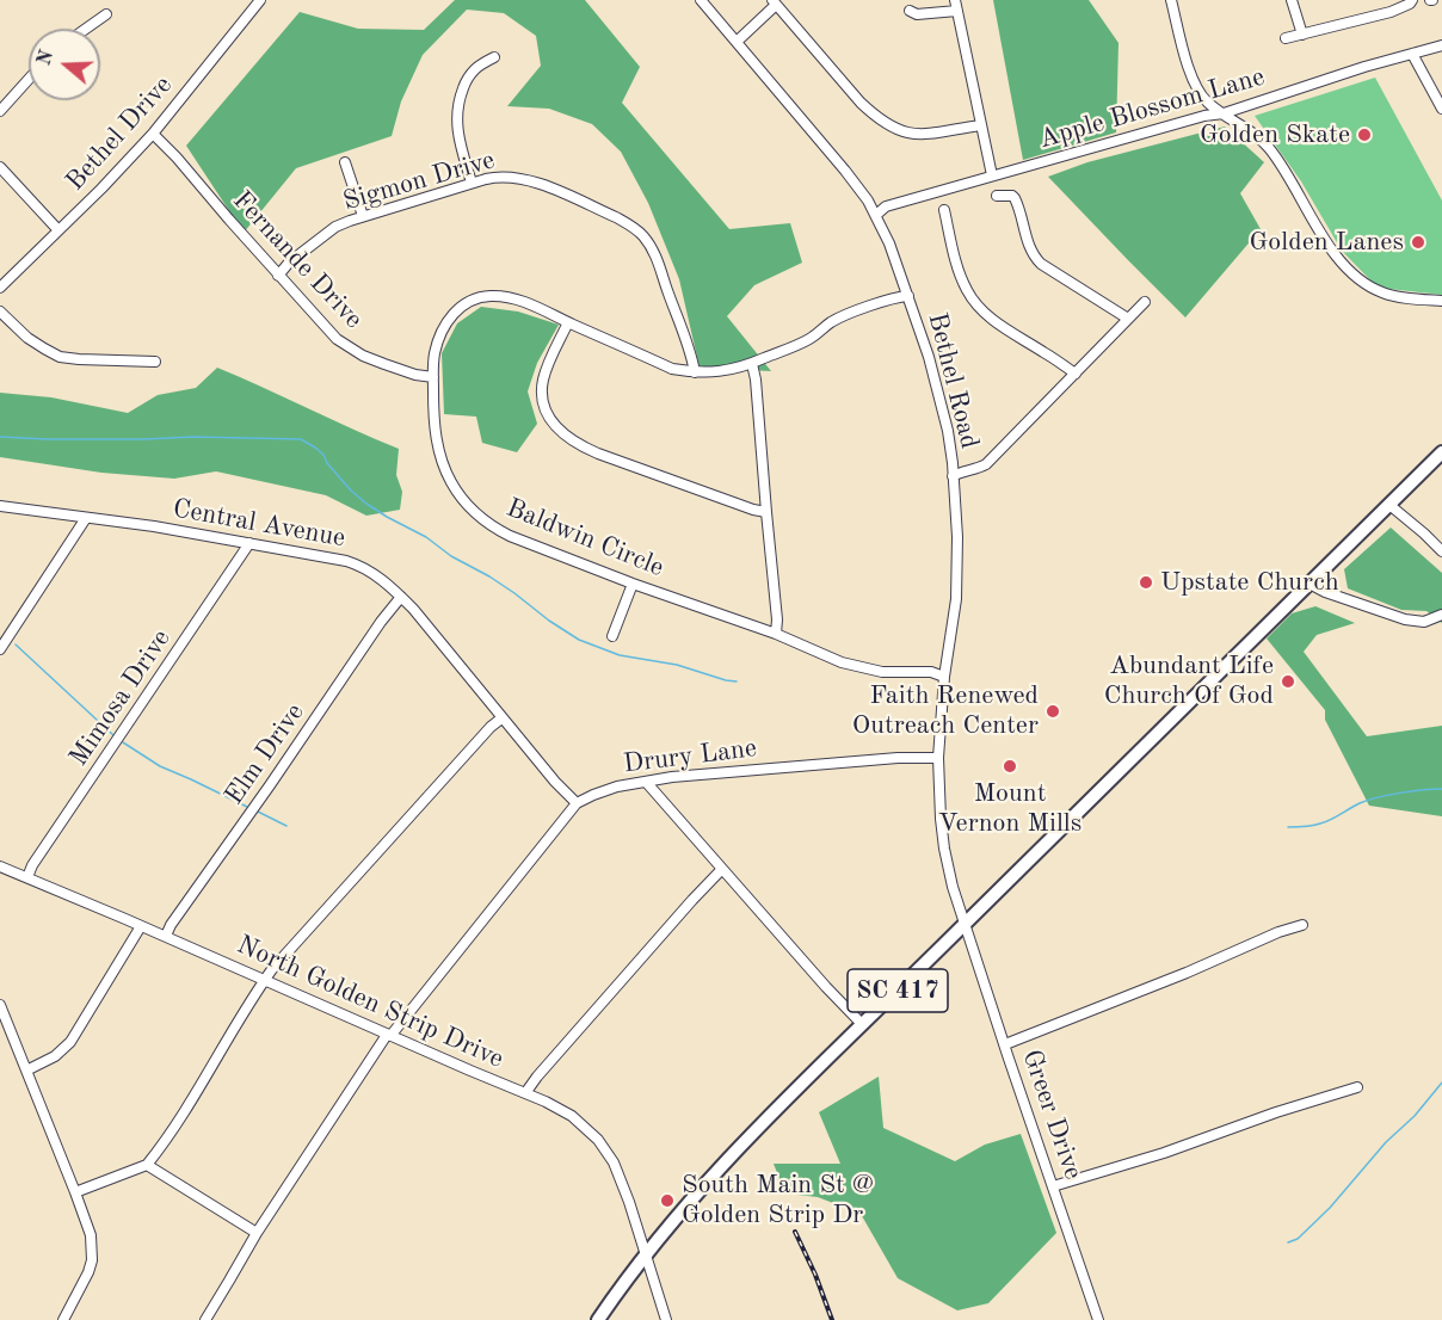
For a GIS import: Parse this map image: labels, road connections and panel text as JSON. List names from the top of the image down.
{
  "streets": {
    "main road": ["SC 417"],
    "street": [
      "Apple Blossom Lane",
      "Bethel Drive",
      "Sigmon Drive",
      "Fernande Drive",
      "Bethel Road",
      "Central Avenue",
      "Baldwin Circle",
      "Mimosa Drive",
      "Elm Drive",
      "Drury Lane",
      "North Golden Strip Drive",
      "Greer Drive"
    ]
  },
  "crossings": [
    ["Apple Blossom Lane", "Bethel Road"],
    ["Bethel Drive", "Fernande Drive"],
    ["Sigmon Drive", "Fernande Drive"],
    ["Sigmon Drive", "Baldwin Circle"],
    ["Fernande Drive", "Baldwin Circle"],
    ["Bethel Road", "Baldwin Circle"],
    ["Bethel Road", "Drury Lane"],
    ["Bethel Road", "SC 417"],
    ["Bethel Road", "Greer Drive"],
    ["Central Avenue", "Mimosa Drive"],
    ["Central Avenue", "Elm Drive"],
    ["Central Avenue", "Drury Lane"],
    ["Mimosa Drive", "North Golden Strip Drive"],
    ["Elm Drive", "North Golden Strip Drive"],
    ["Drury Lane", "North Golden Strip Drive"],
    ["SC 417", "North Golden Strip Drive"],
    ["SC 417", "Greer Drive"]
  ],
  "places": [
    "Golden Skate",
    "Golden Lanes",
    "Upstate Church",
    "Abundant Life Church Of God",
    "Faith Renewed Outreach Center",
    "Mount Vernon Mills",
    "South Main St @ Golden Strip Dr"
  ],
  "north": "left"
}
